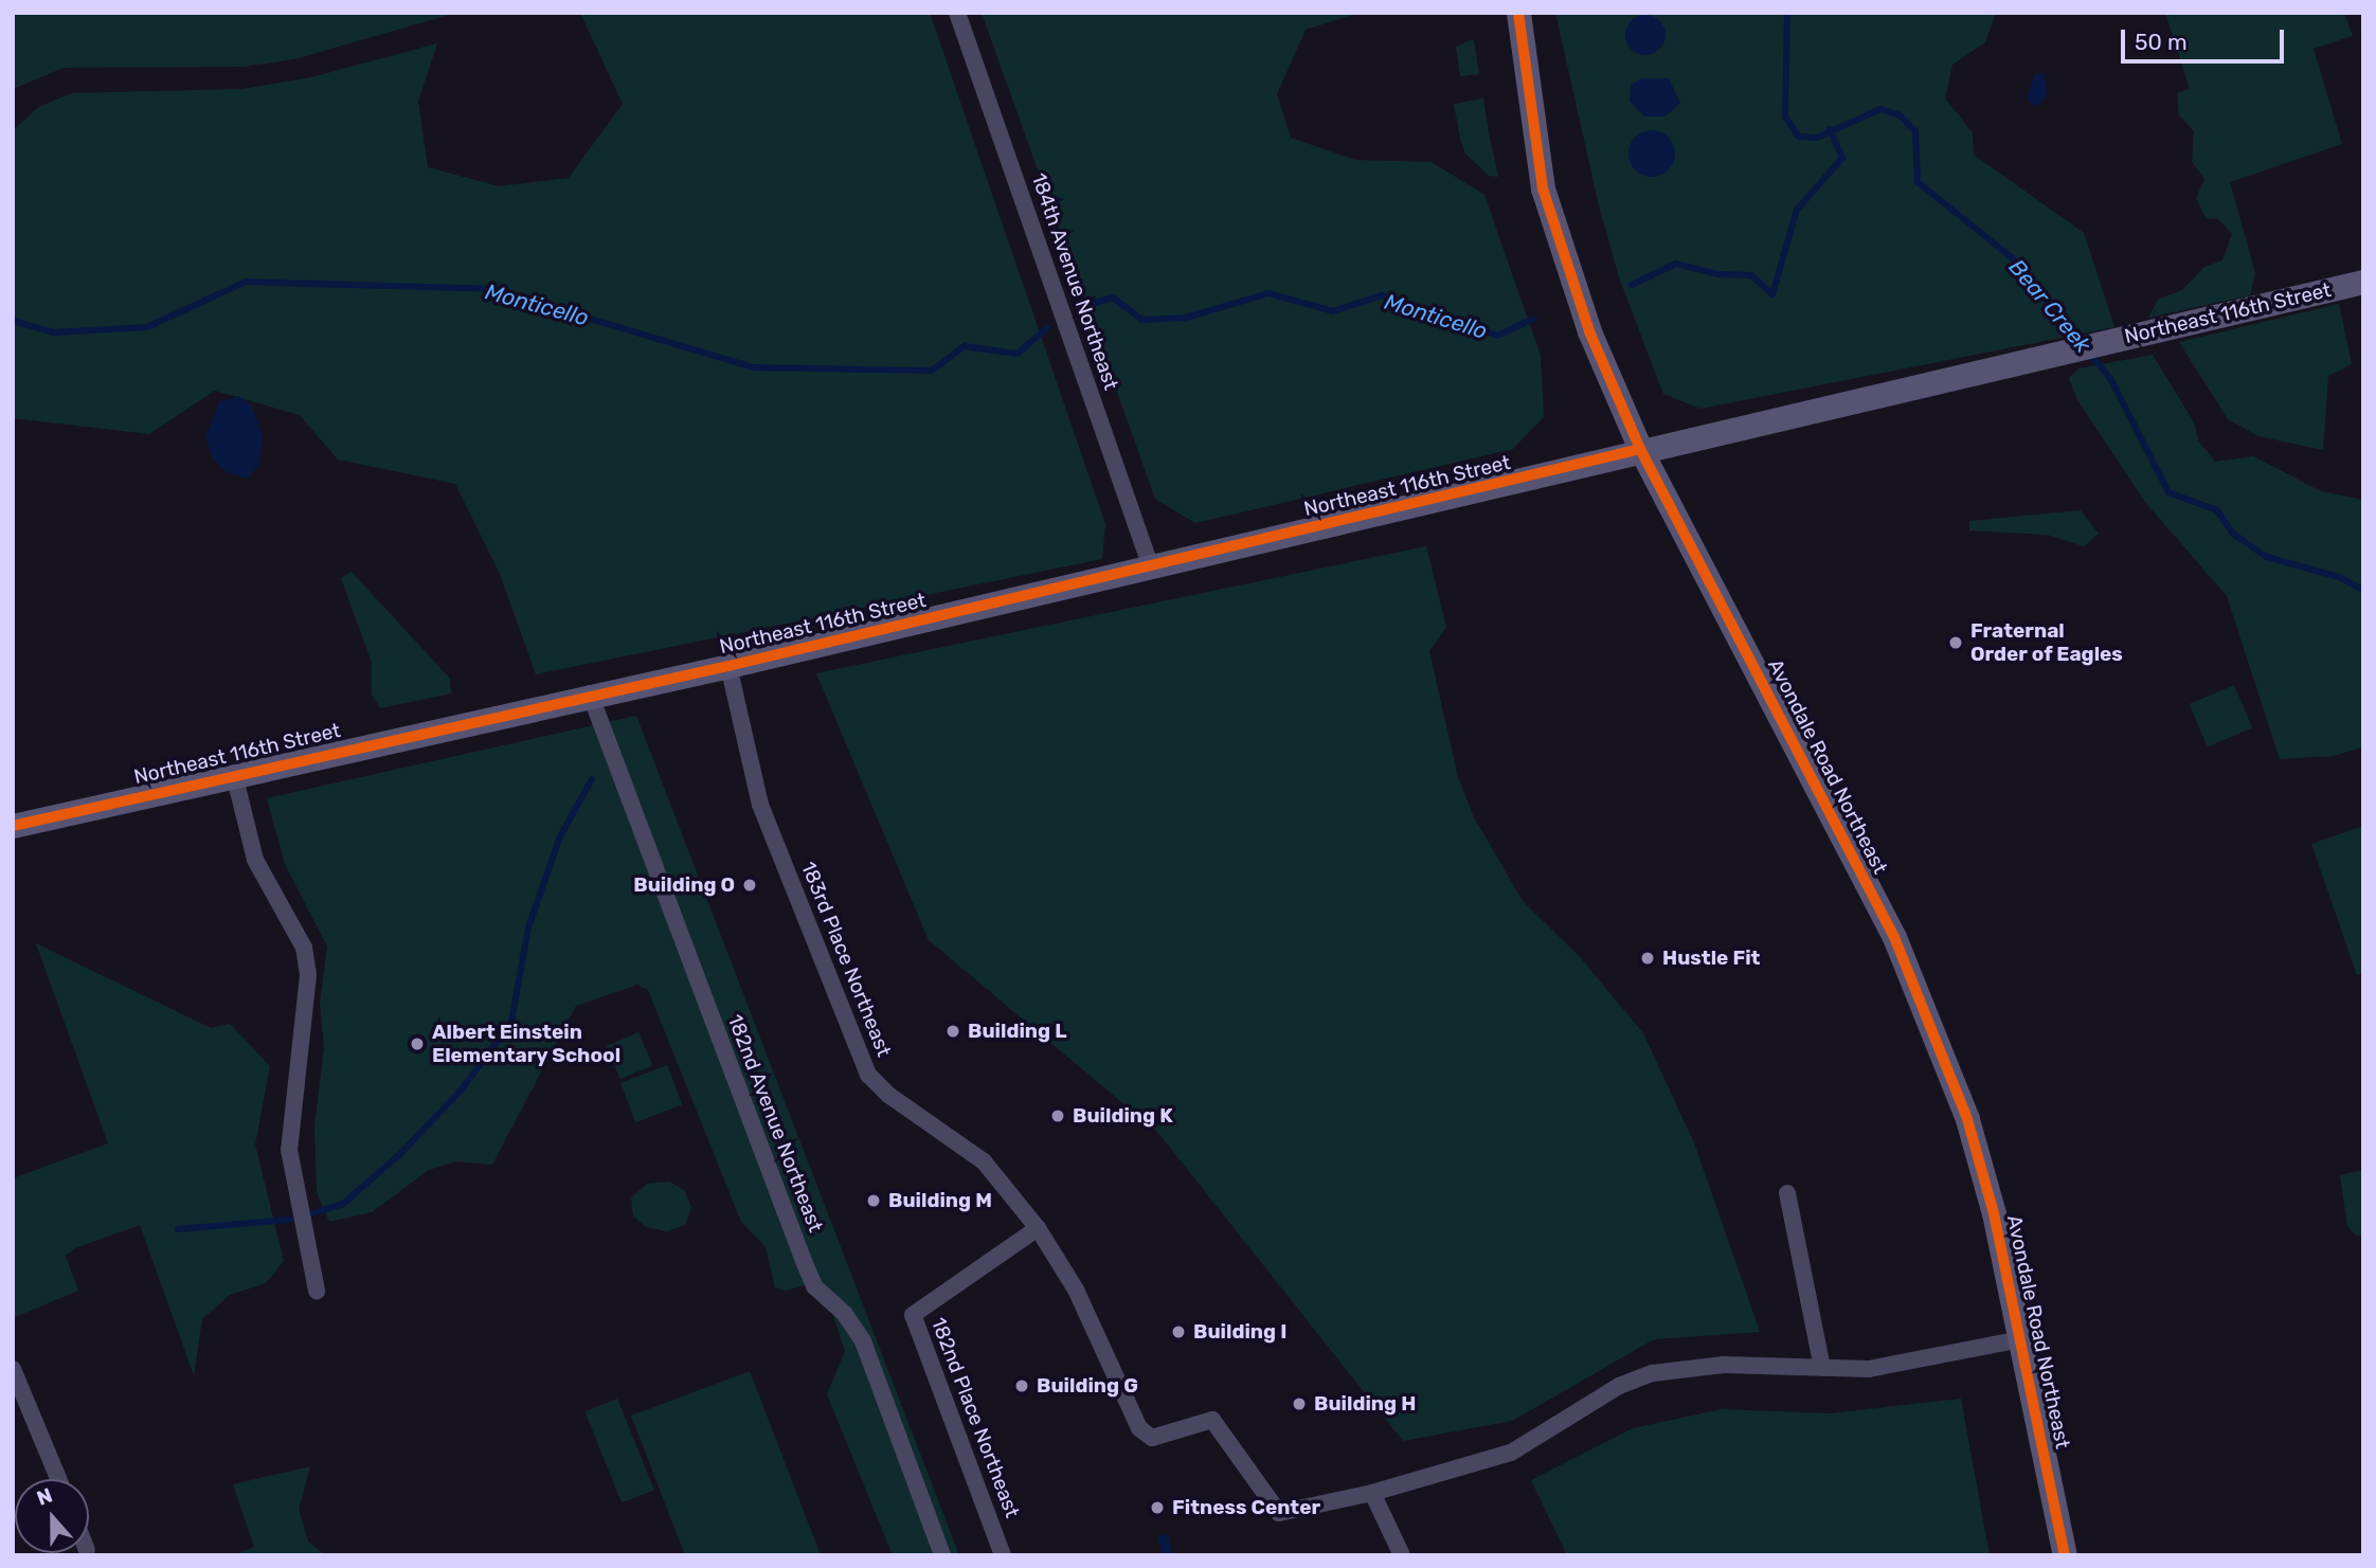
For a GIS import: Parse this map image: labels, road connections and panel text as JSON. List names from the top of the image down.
{
  "streets": {
    "street": [
      "184th Avenue Northeast",
      "Northeast 116th Street",
      "Avondale Road Northeast",
      "183rd Place Northeast",
      "182nd Avenue Northeast",
      "182nd Place Northeast"
    ]
  },
  "crossings": [
    ["184th Avenue Northeast", "Northeast 116th Street"],
    ["Northeast 116th Street", "Avondale Road Northeast"],
    ["Northeast 116th Street", "183rd Place Northeast"],
    ["Northeast 116th Street", "182nd Avenue Northeast"],
    ["183rd Place Northeast", "182nd Place Northeast"]
  ],
  "water": ["Monticello", "Bear Creek"],
  "places": [
    "Fraternal Order of Eagles",
    "Building O",
    "Hustle Fit",
    "Building L",
    "Albert Einstein Elementary School",
    "Building K",
    "Building M",
    "Building I",
    "Building G",
    "Building H",
    "Fitness Center"
  ],
  "scale_bar": "50 m",
  "north": "top"
}
